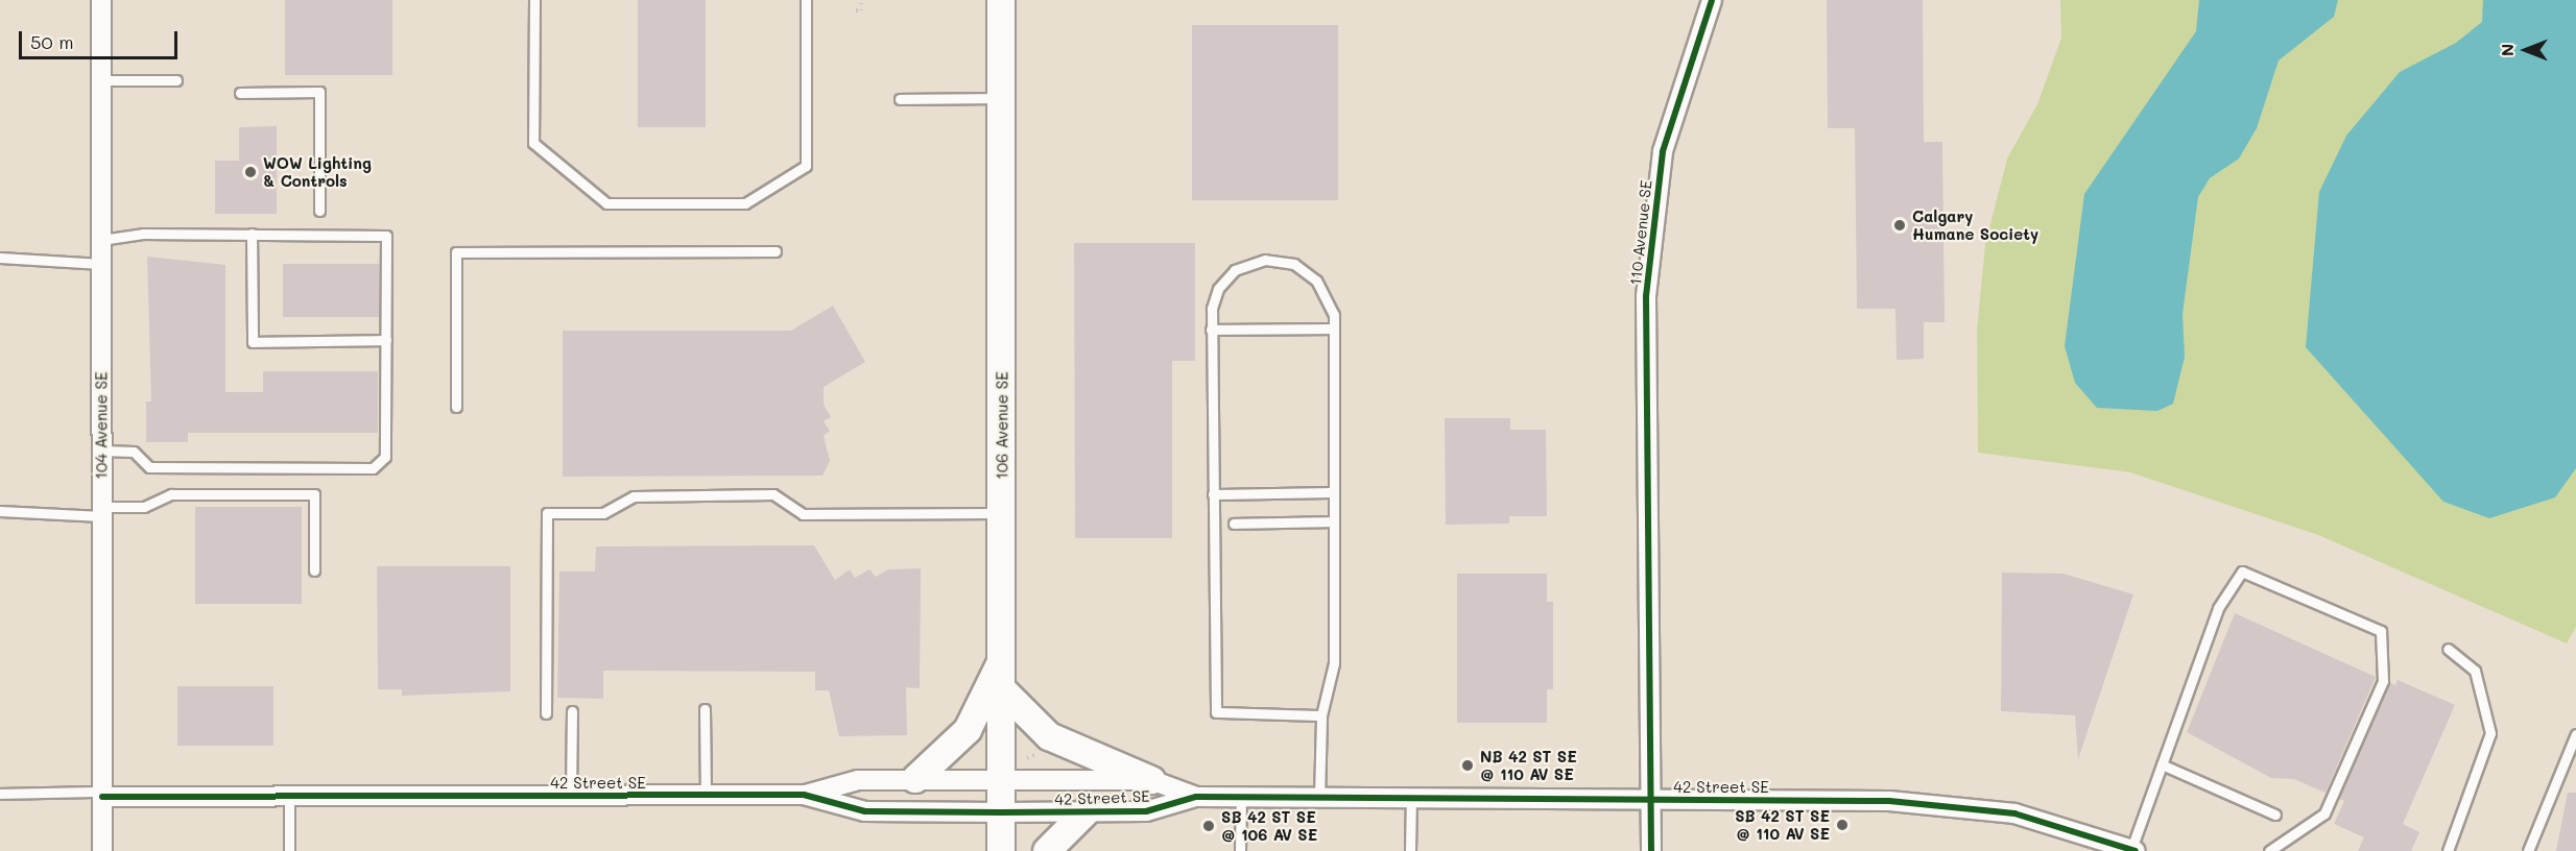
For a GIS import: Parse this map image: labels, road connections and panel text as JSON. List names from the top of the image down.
{
  "streets": {
    "street": [
      "110 Avenue SE",
      "104 Avenue SE",
      "106 Avenue SE",
      "42 Street SE"
    ]
  },
  "crossings": [
    ["110 Avenue SE", "42 Street SE"],
    ["104 Avenue SE", "42 Street SE"],
    ["106 Avenue SE", "42 Street SE"]
  ],
  "places": [
    "WOW Lighting & Controls",
    "Calgary Humane Society",
    "NB 42 ST SE @ 110 AV SE",
    "SB 42 ST SE @ 110 AV SE",
    "SB 42 ST SE @ 106 AV SE"
  ],
  "scale_bar": "50 m",
  "north": "left"
}
